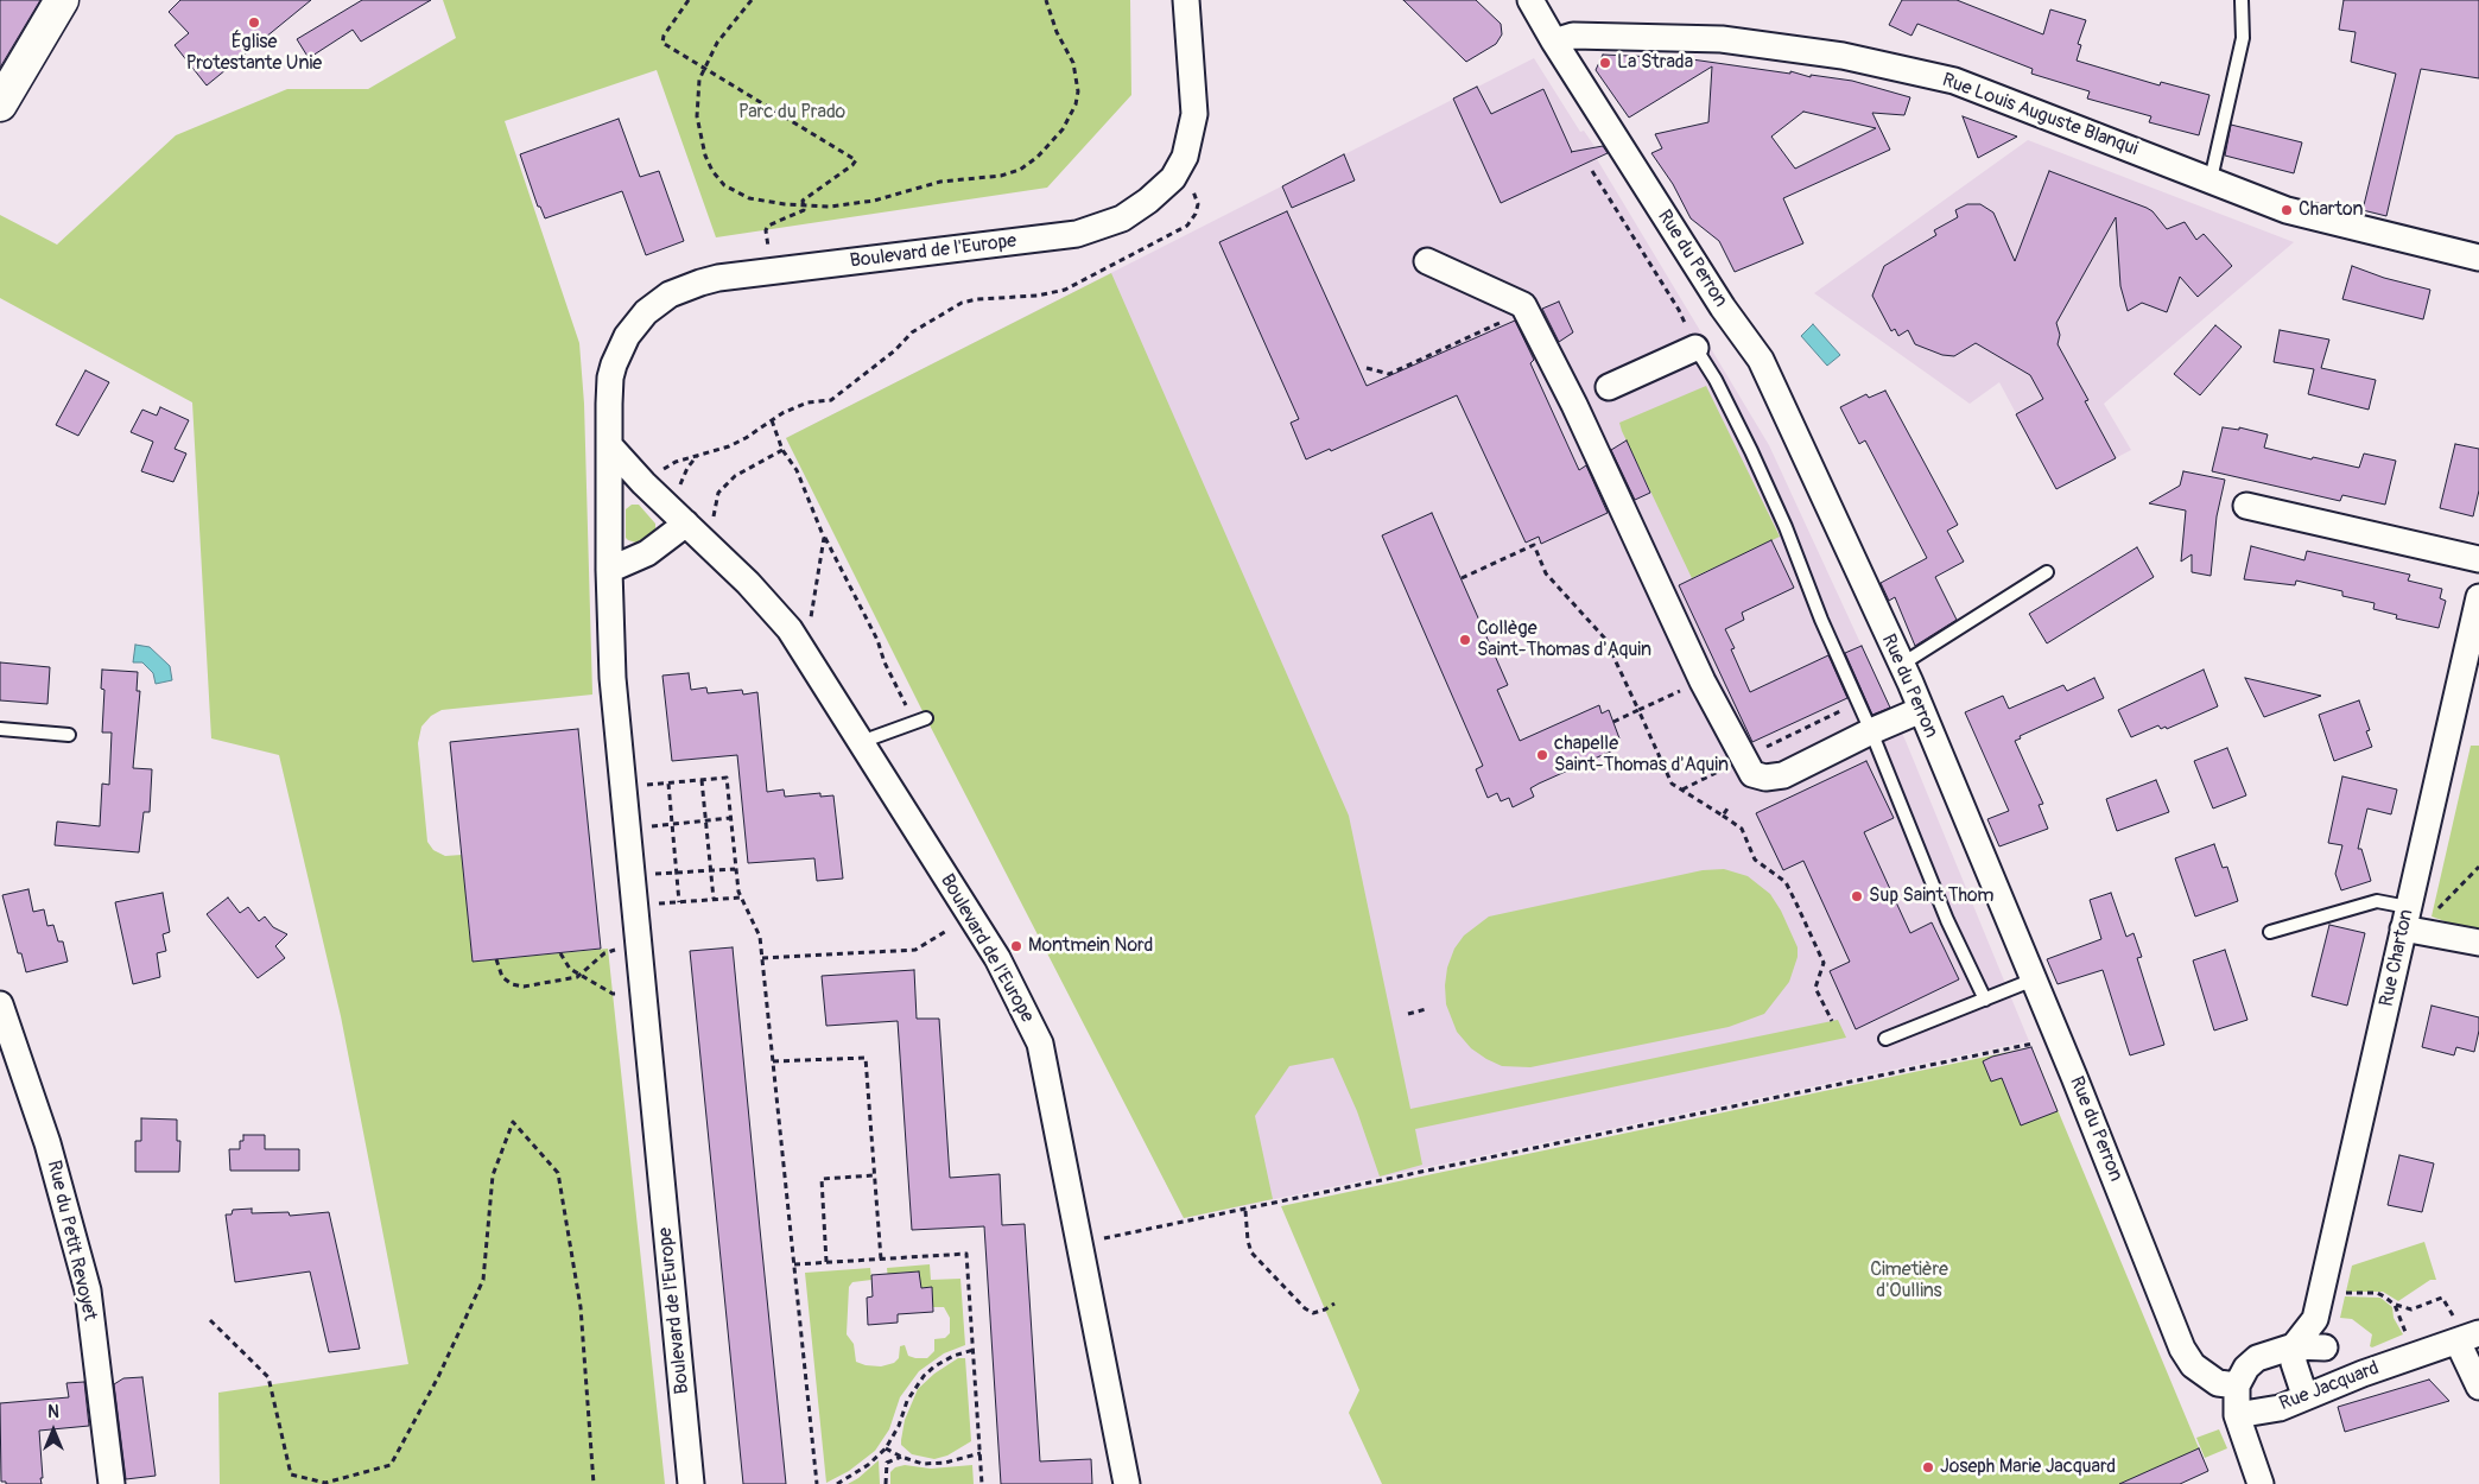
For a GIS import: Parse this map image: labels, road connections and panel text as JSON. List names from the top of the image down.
{
  "streets": {
    "street": [
      "Rue Louis Auguste Blanqui",
      "Boulevard de l'Europe",
      "Rue du Perron",
      "Rue Charton",
      "Rue du Petit Revoyet",
      "Rue Jacquard"
    ]
  },
  "crossings": [
    ["Rue Louis Auguste Blanqui", "Rue du Perron"],
    ["Rue du Perron", "Rue Jacquard"],
    ["Rue Charton", "Rue Jacquard"]
  ],
  "parks": ["Parc du Prado", "Cimetière d'Oullins"],
  "places": [
    "Église Protestante Unie",
    "La Strada",
    "Charton",
    "Collège Saint-Thomas d'Aquin",
    "chapelle Saint-Thomas d'Aquin",
    "Sup Saint Thom",
    "Montmein Nord",
    "Joseph Marie Jacquard"
  ],
  "north": "top"
}
